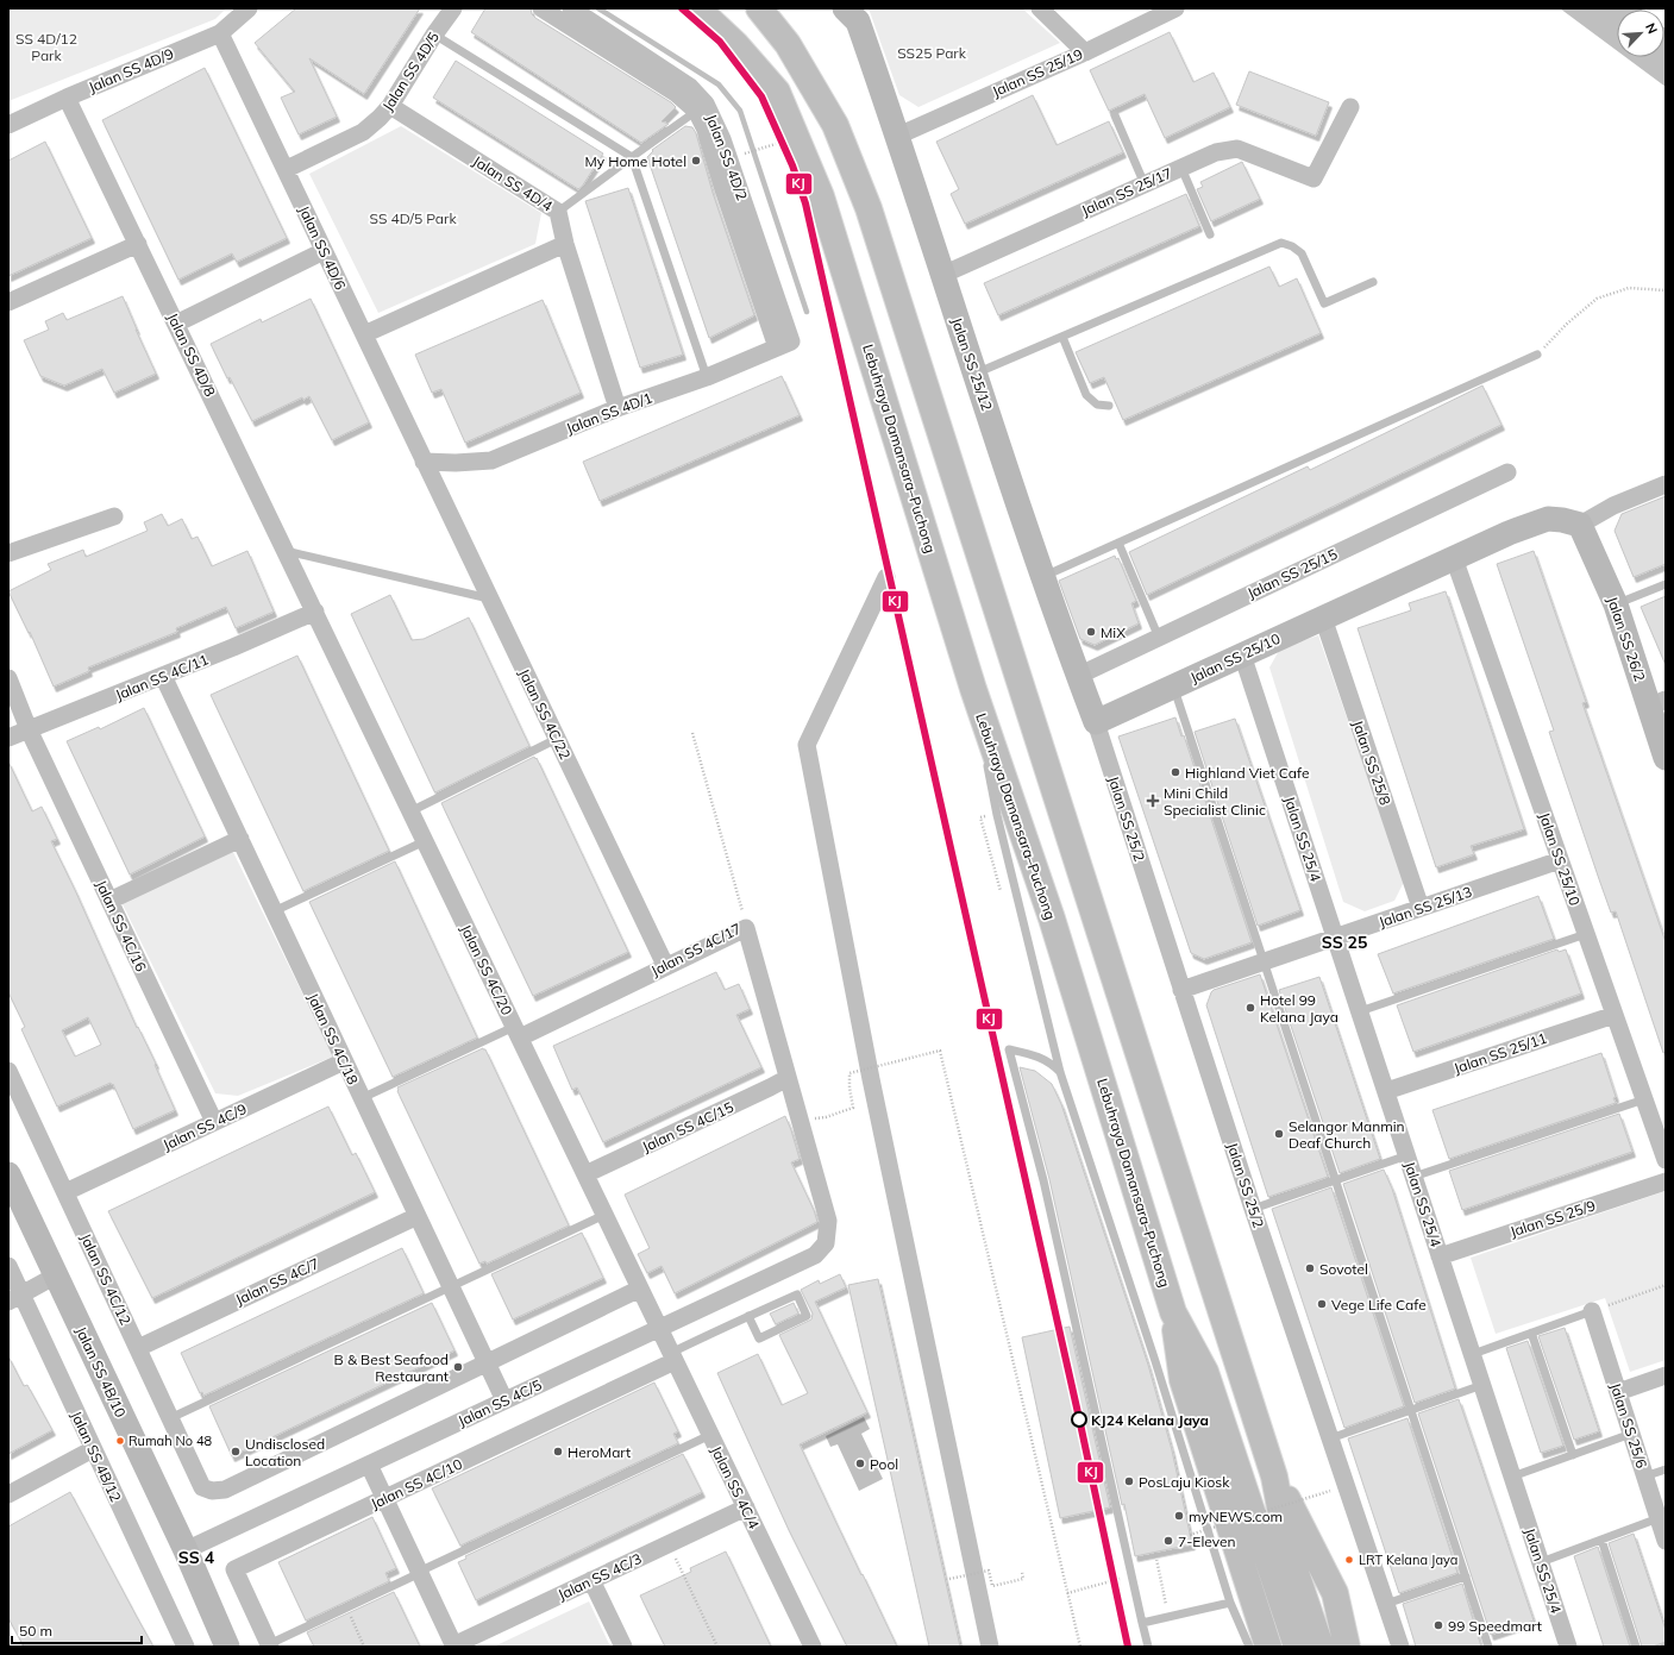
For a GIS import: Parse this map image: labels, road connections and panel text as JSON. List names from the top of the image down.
{
  "streets": {
    "highway": ["Lebuhraya Damansara–Puchong"],
    "street": [
      "Jalan SS 4D/9",
      "Jalan SS 4D/5",
      "Jalan SS 25/19",
      "Jalan SS 4D/2",
      "Jalan SS 4D/4",
      "Jalan SS 25/17",
      "Jalan SS 4D/6",
      "Jalan SS 4D/8",
      "Jalan SS 25/12",
      "Jalan SS 4D/1",
      "Jalan SS 25/15",
      "Jalan SS 26/2",
      "Jalan SS 25/10",
      "Jalan SS 4C/11",
      "Jalan SS 4C/22",
      "Jalan SS 25/8",
      "Jalan SS 25/2",
      "Jalan SS 25/4",
      "Jalan SS 25/13",
      "Jalan SS 4C/16",
      "Jalan SS 4C/17",
      "Jalan SS 4C/20",
      "Jalan SS 4C/18",
      "Jalan SS 25/11",
      "Jalan SS 4C/9",
      "Jalan SS 4C/15",
      "Jalan SS 25/9",
      "Jalan SS 4C/12",
      "Jalan SS 4C/7",
      "Jalan SS 4B/10",
      "Jalan SS 4C/5",
      "Jalan SS 25/6",
      "Jalan SS 4B/12",
      "Jalan SS 4C/10",
      "Jalan SS 4C/4",
      "Jalan SS 4C/3"
    ]
  },
  "crossings": [
    ["Jalan SS 4D/9", "Jalan SS 4D/6"],
    ["Jalan SS 4D/9", "Jalan SS 4D/8"],
    ["Jalan SS 4D/5", "Jalan SS 4D/4"],
    ["Jalan SS 4D/5", "Jalan SS 4D/6"],
    ["Jalan SS 25/19", "Jalan SS 25/12"],
    ["Jalan SS 4D/2", "Jalan SS 4D/1"],
    ["Jalan SS 4D/4", "Jalan SS 4D/1"],
    ["Jalan SS 25/17", "Jalan SS 25/12"],
    ["Jalan SS 4D/6", "Jalan SS 4D/1"],
    ["Jalan SS 4D/6", "Jalan SS 4C/22"],
    ["Jalan SS 4D/8", "Jalan SS 4C/11"],
    ["Jalan SS 4D/8", "Jalan SS 4C/20"],
    ["Jalan SS 25/12", "Jalan SS 25/15"],
    ["Jalan SS 25/12", "Jalan SS 25/10"],
    ["Jalan SS 25/12", "Jalan SS 25/2"],
    ["Jalan SS 4D/1", "Jalan SS 4C/22"],
    ["Jalan SS 26/2", "Jalan SS 25/10"],
    ["Jalan SS 25/10", "Jalan SS 25/8"],
    ["Jalan SS 25/10", "Jalan SS 25/2"],
    ["Jalan SS 25/10", "Jalan SS 25/4"],
    ["Jalan SS 25/10", "Jalan SS 25/13"],
    ["Jalan SS 25/10", "Jalan SS 25/11"],
    ["Jalan SS 4C/11", "Jalan SS 4C/16"],
    ["Jalan SS 4C/11", "Jalan SS 4C/20"],
    ["Jalan SS 4C/11", "Jalan SS 4C/18"],
    ["Jalan SS 4C/22", "Jalan SS 4C/17"],
    ["Jalan SS 25/8", "Jalan SS 25/13"],
    ["Jalan SS 25/2", "Jalan SS 25/13"],
    ["Jalan SS 25/4", "Jalan SS 25/13"],
    ["Jalan SS 25/4", "Jalan SS 25/11"],
    ["Jalan SS 25/4", "Jalan SS 25/9"],
    ["Jalan SS 4C/16", "Jalan SS 4C/9"],
    ["Jalan SS 4C/17", "Jalan SS 4C/20"],
    ["Jalan SS 4C/20", "Jalan SS 4C/15"],
    ["Jalan SS 4C/20", "Jalan SS 4C/5"],
    ["Jalan SS 4C/20", "Jalan SS 4C/4"],
    ["Jalan SS 4C/18", "Jalan SS 4C/9"],
    ["Jalan SS 4C/18", "Jalan SS 4C/12"],
    ["Jalan SS 4C/18", "Jalan SS 4C/7"],
    ["Jalan SS 4C/18", "Jalan SS 4C/5"],
    ["Jalan SS 4C/9", "Jalan SS 4C/12"],
    ["Jalan SS 4C/12", "Jalan SS 4C/7"],
    ["Jalan SS 4B/10", "Jalan SS 4C/5"],
    ["Jalan SS 4C/5", "Jalan SS 4C/4"],
    ["Jalan SS 4C/10", "Jalan SS 4C/4"],
    ["Jalan SS 4C/4", "Jalan SS 4C/3"]
  ],
  "districts": ["SS 25", "SS 4"],
  "parks": ["SS 4D/12 Park", "SS25 Park", "SS 4D/5 Park"],
  "places": {
    "other": [
      "My Home Hotel",
      "MiX",
      "Highland Viet Cafe",
      "Hotel 99 Kelana Jaya",
      "Selangor Manmin Deaf Church",
      "Sovotel",
      "Vege Life Cafe",
      "B & Best Seafood Restaurant",
      "KJ24 Kelana Jaya",
      "Rumah No 48",
      "Undisclosed Location",
      "HeroMart",
      "Pool",
      "PosLaju Kiosk",
      "myNEWS.com",
      "7-Eleven",
      "LRT Kelana Jaya",
      "99 Speedmart"
    ],
    "health": ["Mini Child Specialist Clinic"]
  },
  "lines": ["transit line KJ"],
  "scale_bar": "50 m",
  "north": "top right"
}
